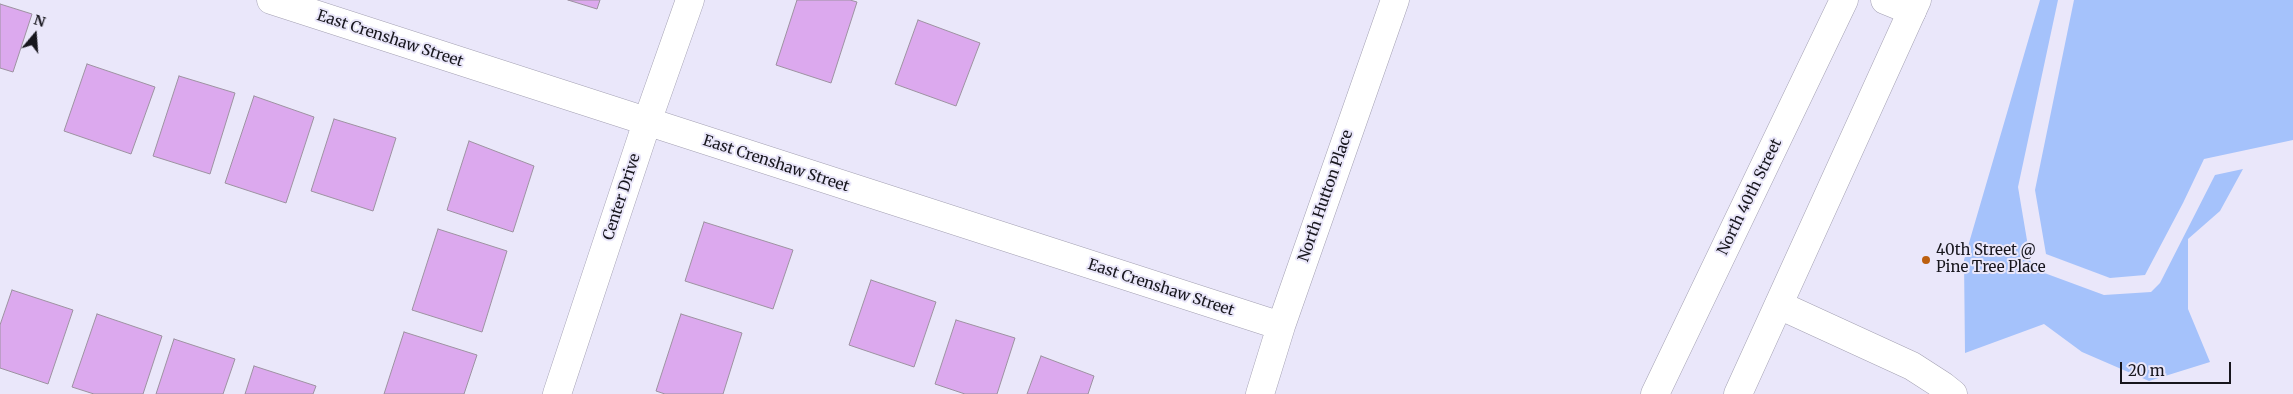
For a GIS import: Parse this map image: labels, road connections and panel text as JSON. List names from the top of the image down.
{
  "streets": {
    "street": [
      "East Crenshaw Street",
      "North Hutton Place",
      "Center Drive",
      "North 40th Street"
    ]
  },
  "crossings": [
    ["East Crenshaw Street", "North Hutton Place"],
    ["East Crenshaw Street", "Center Drive"]
  ],
  "places": ["40th Street @ Pine Tree Place"],
  "scale_bar": "20 m",
  "north": "top"
}
